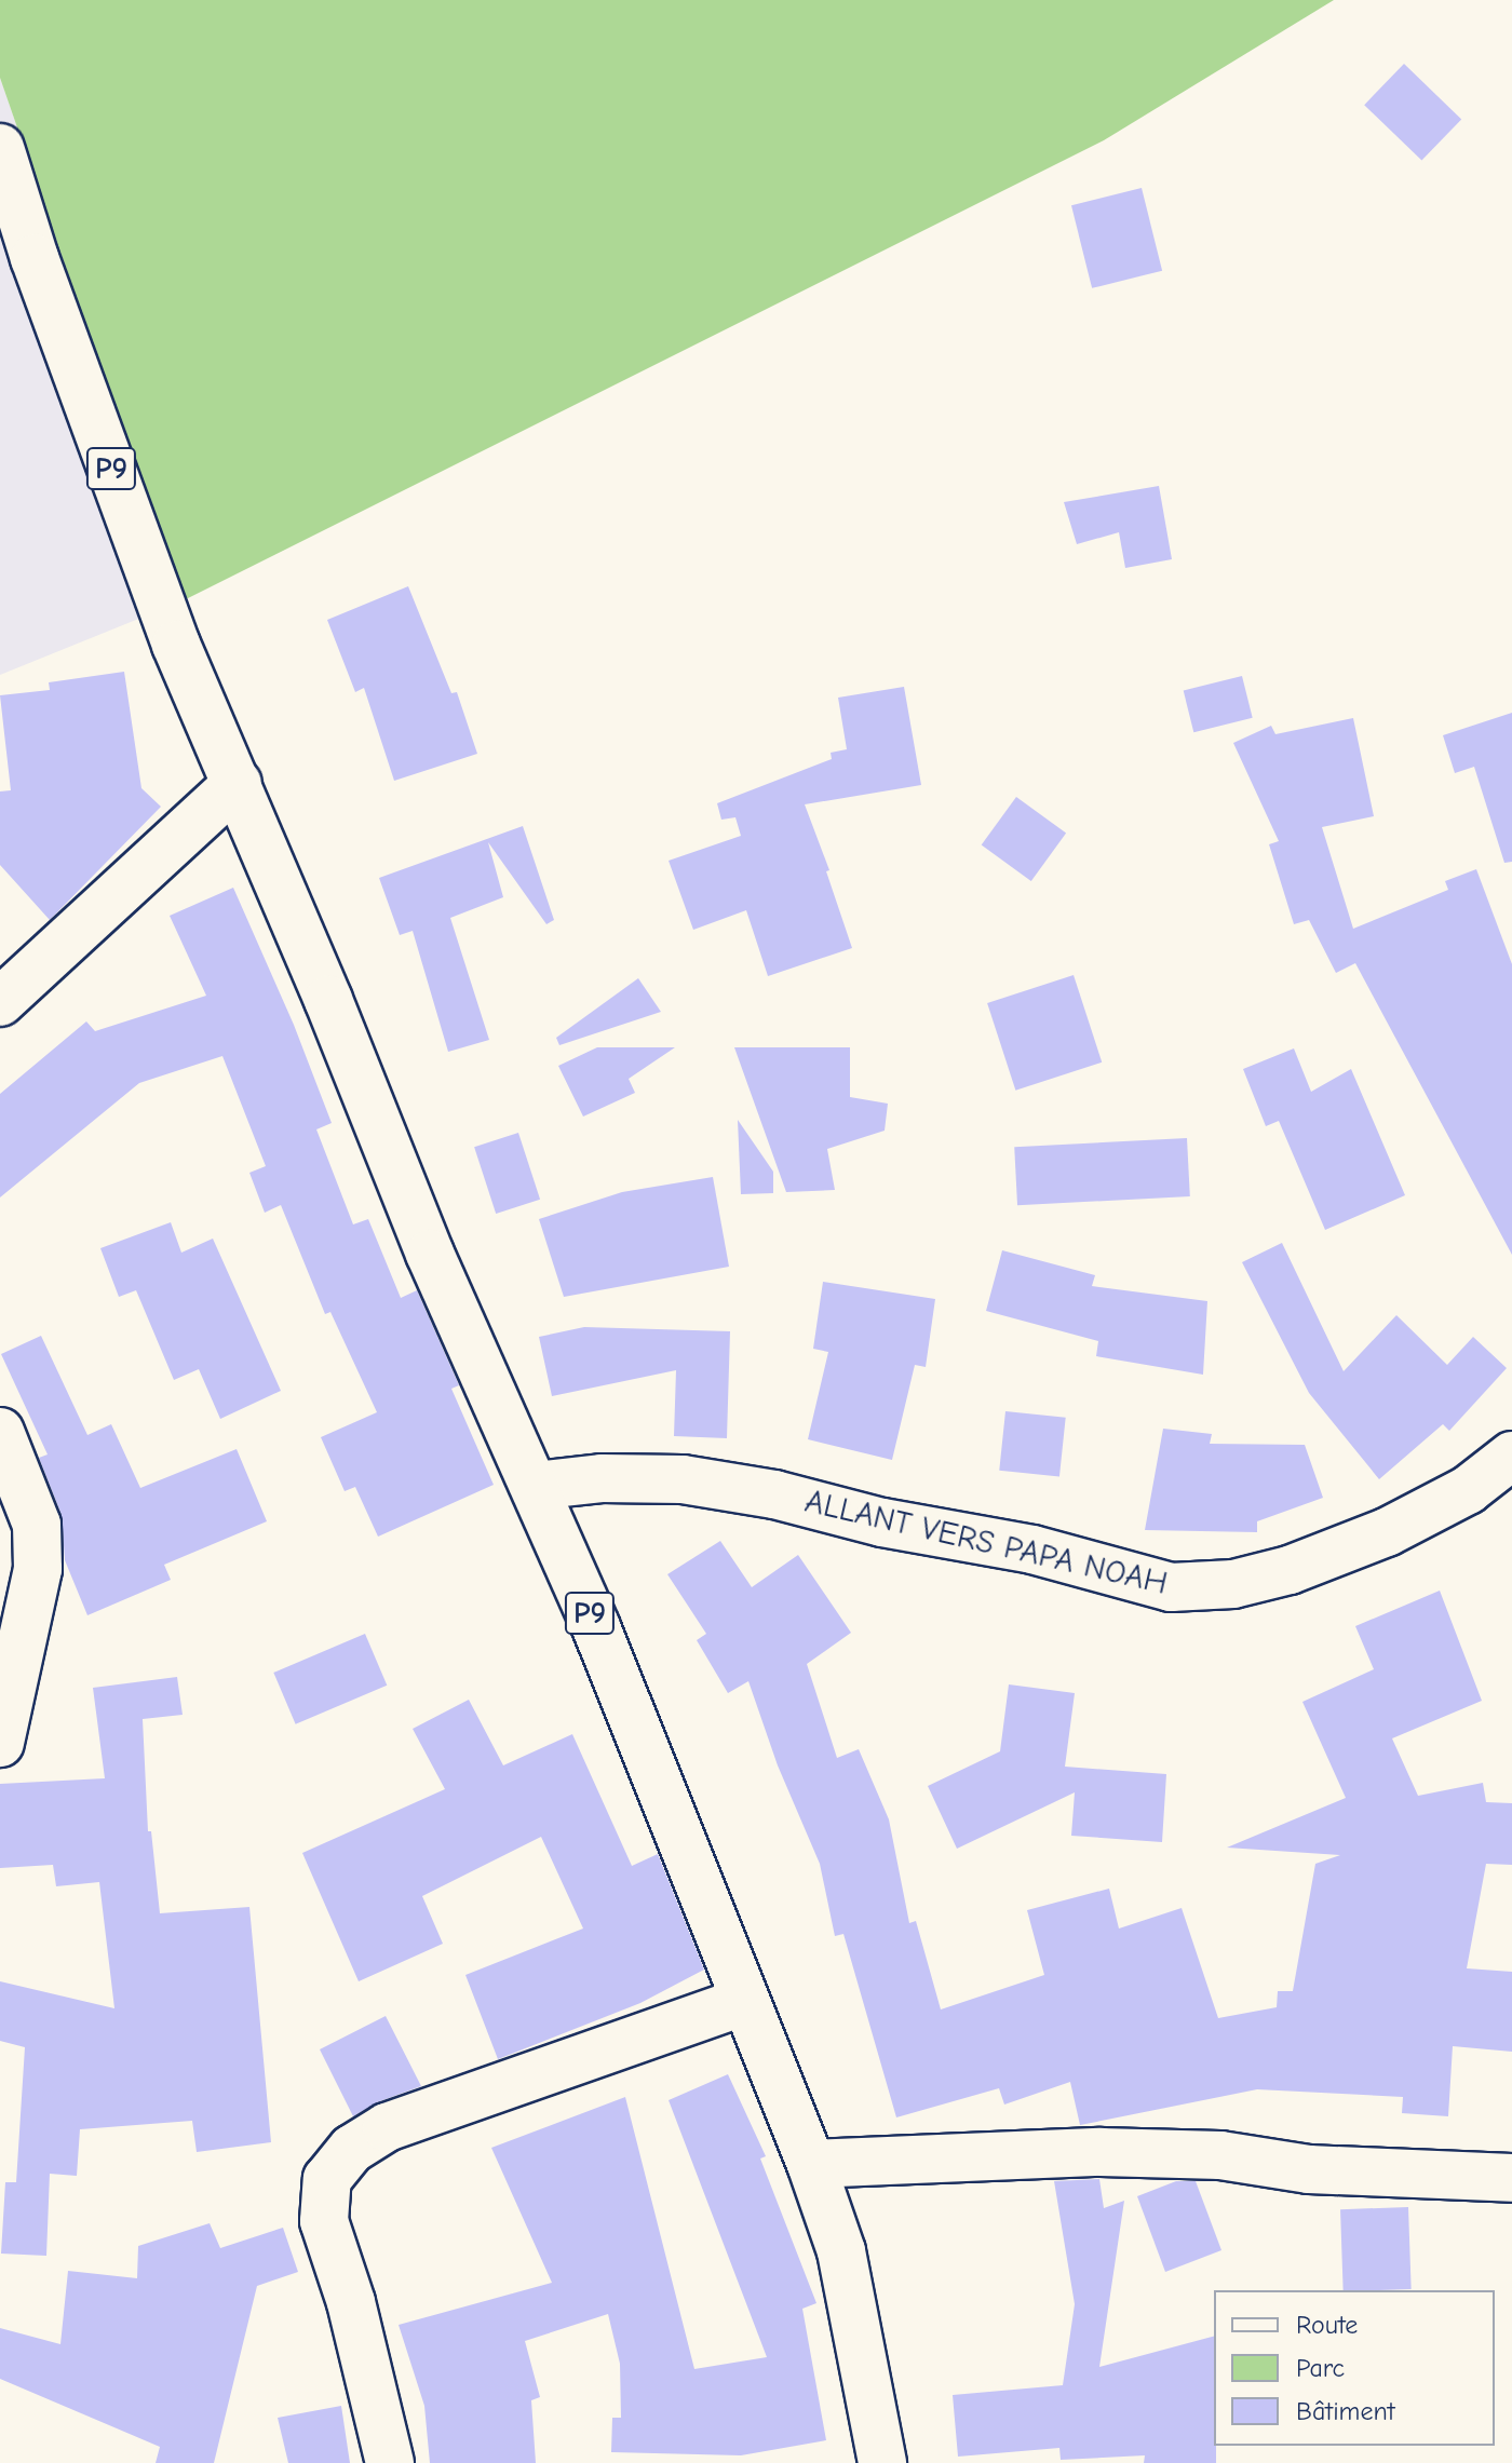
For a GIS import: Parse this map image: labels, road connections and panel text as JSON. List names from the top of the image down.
{
  "streets": {
    "street": ["P9", "ALLANT VERS PAPA NOAH"]
  },
  "crossings": [
    ["P9", "ALLANT VERS PAPA NOAH"]
  ],
  "legend": ["Route", "Parc", "Bâtiment"]
}
